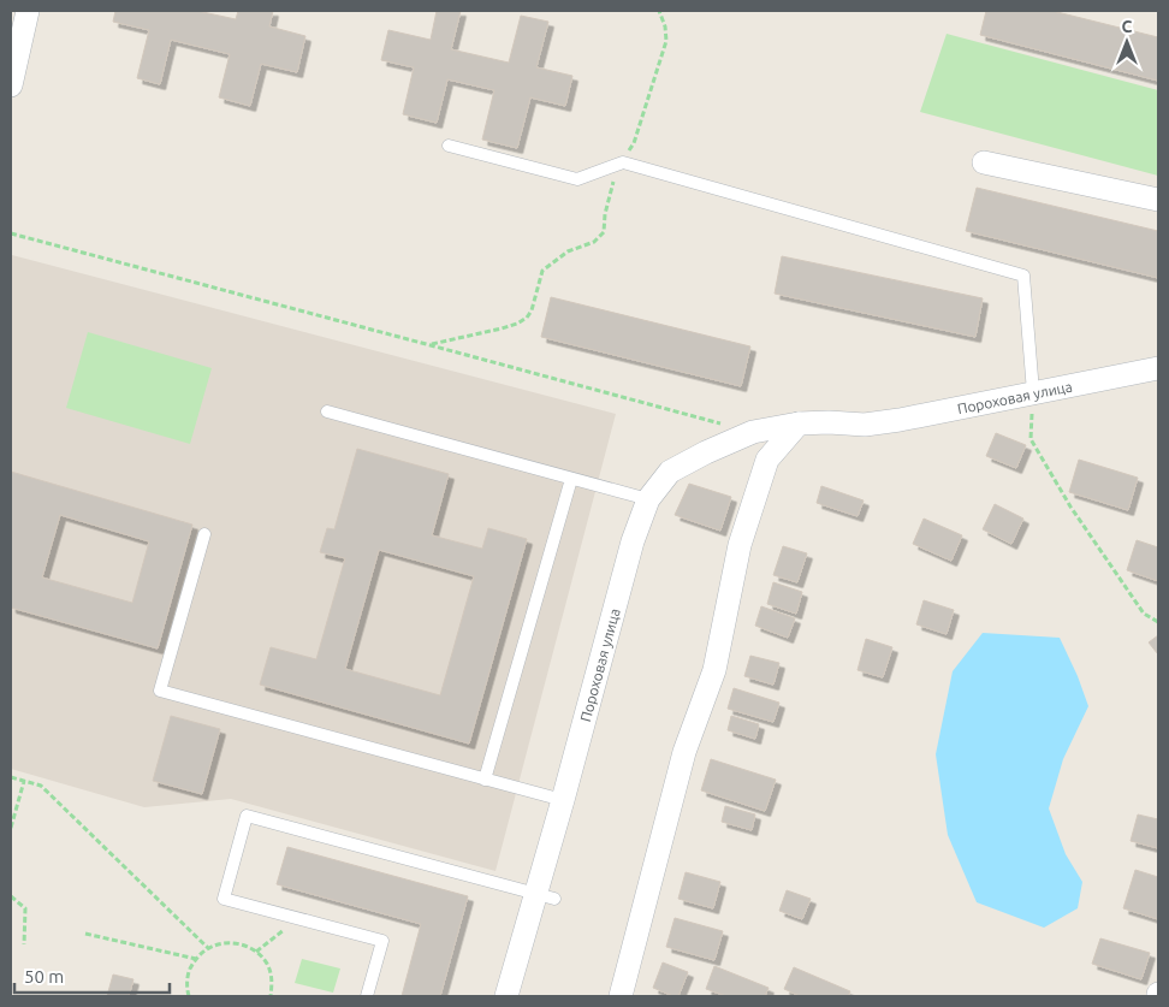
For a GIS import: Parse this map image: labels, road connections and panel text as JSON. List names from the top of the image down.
{
  "streets": {
    "street": ["Пороховая улица"]
  },
  "scale_bar": "50 m",
  "north": "top"
}
